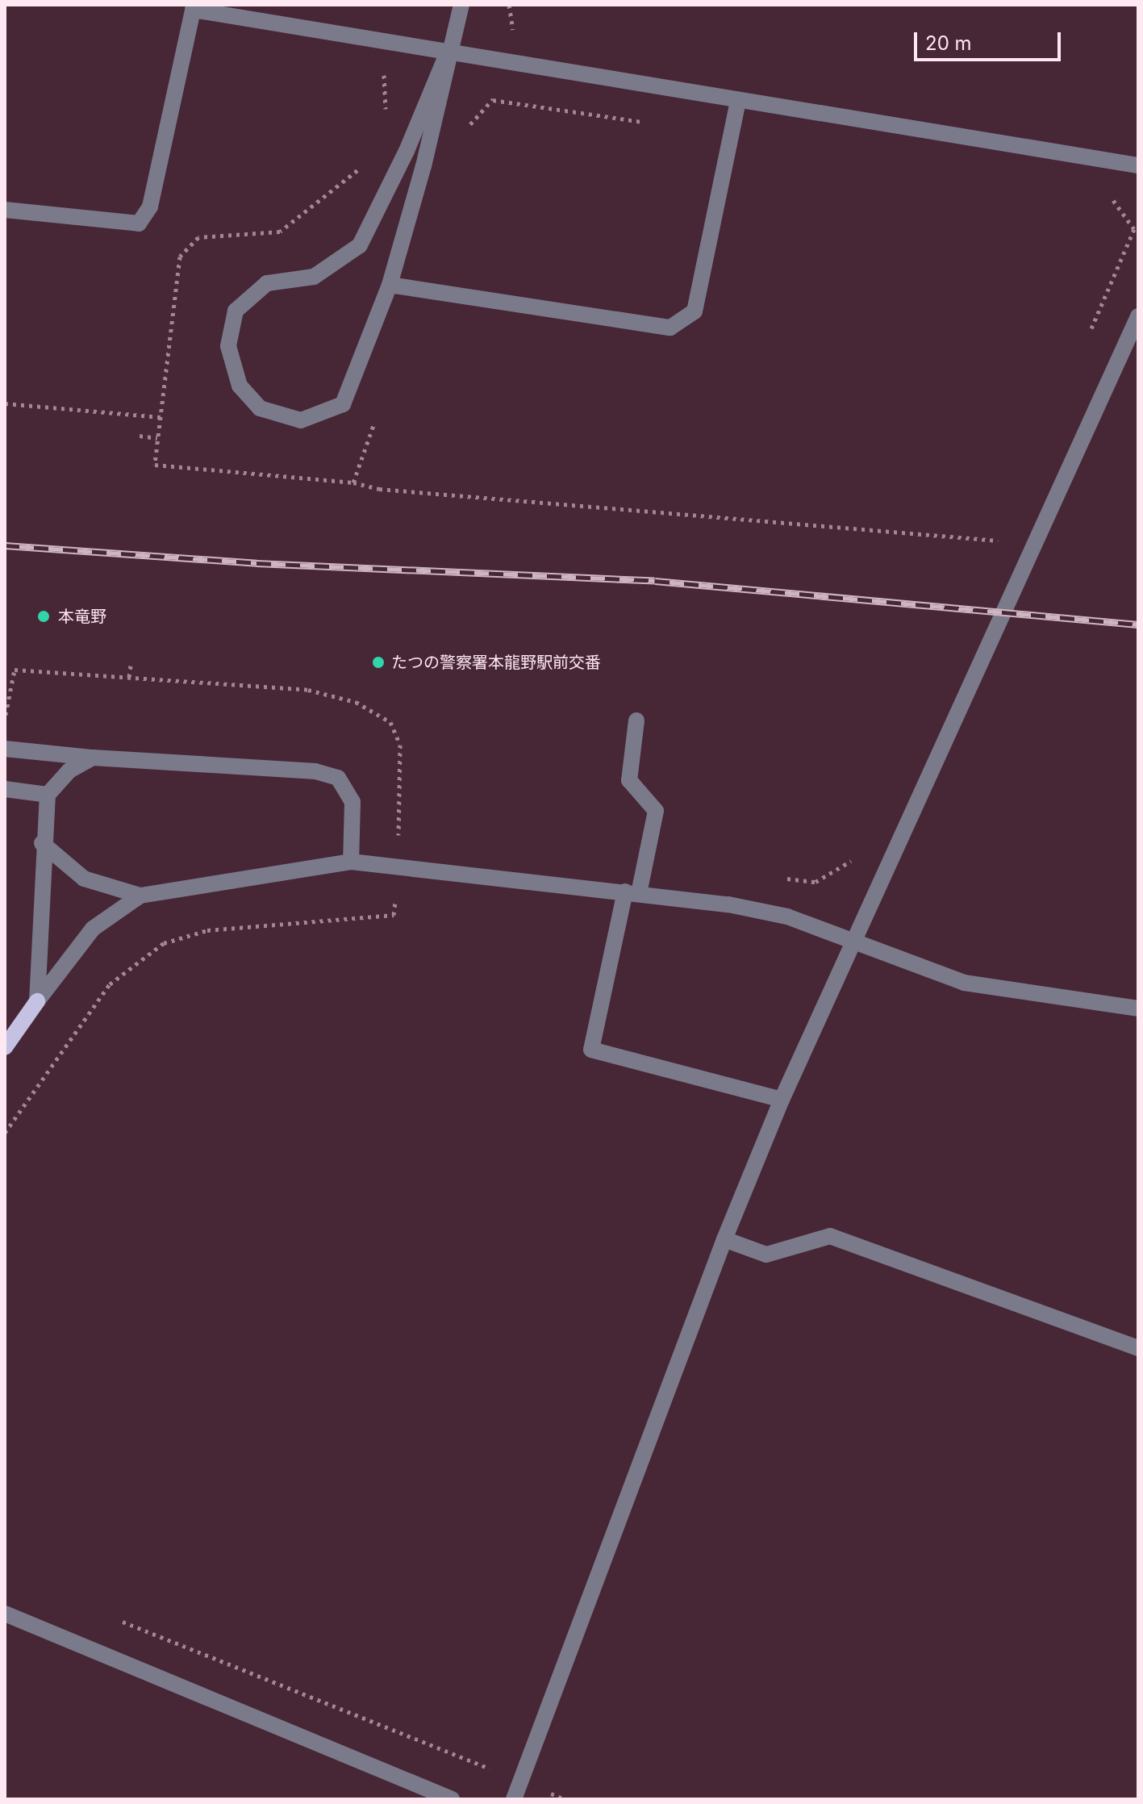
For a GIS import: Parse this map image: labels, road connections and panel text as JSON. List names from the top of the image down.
{
  "places": ["本竜野", "たつの警察署本龍野駅前交番"],
  "scale_bar": "20 m"
}
